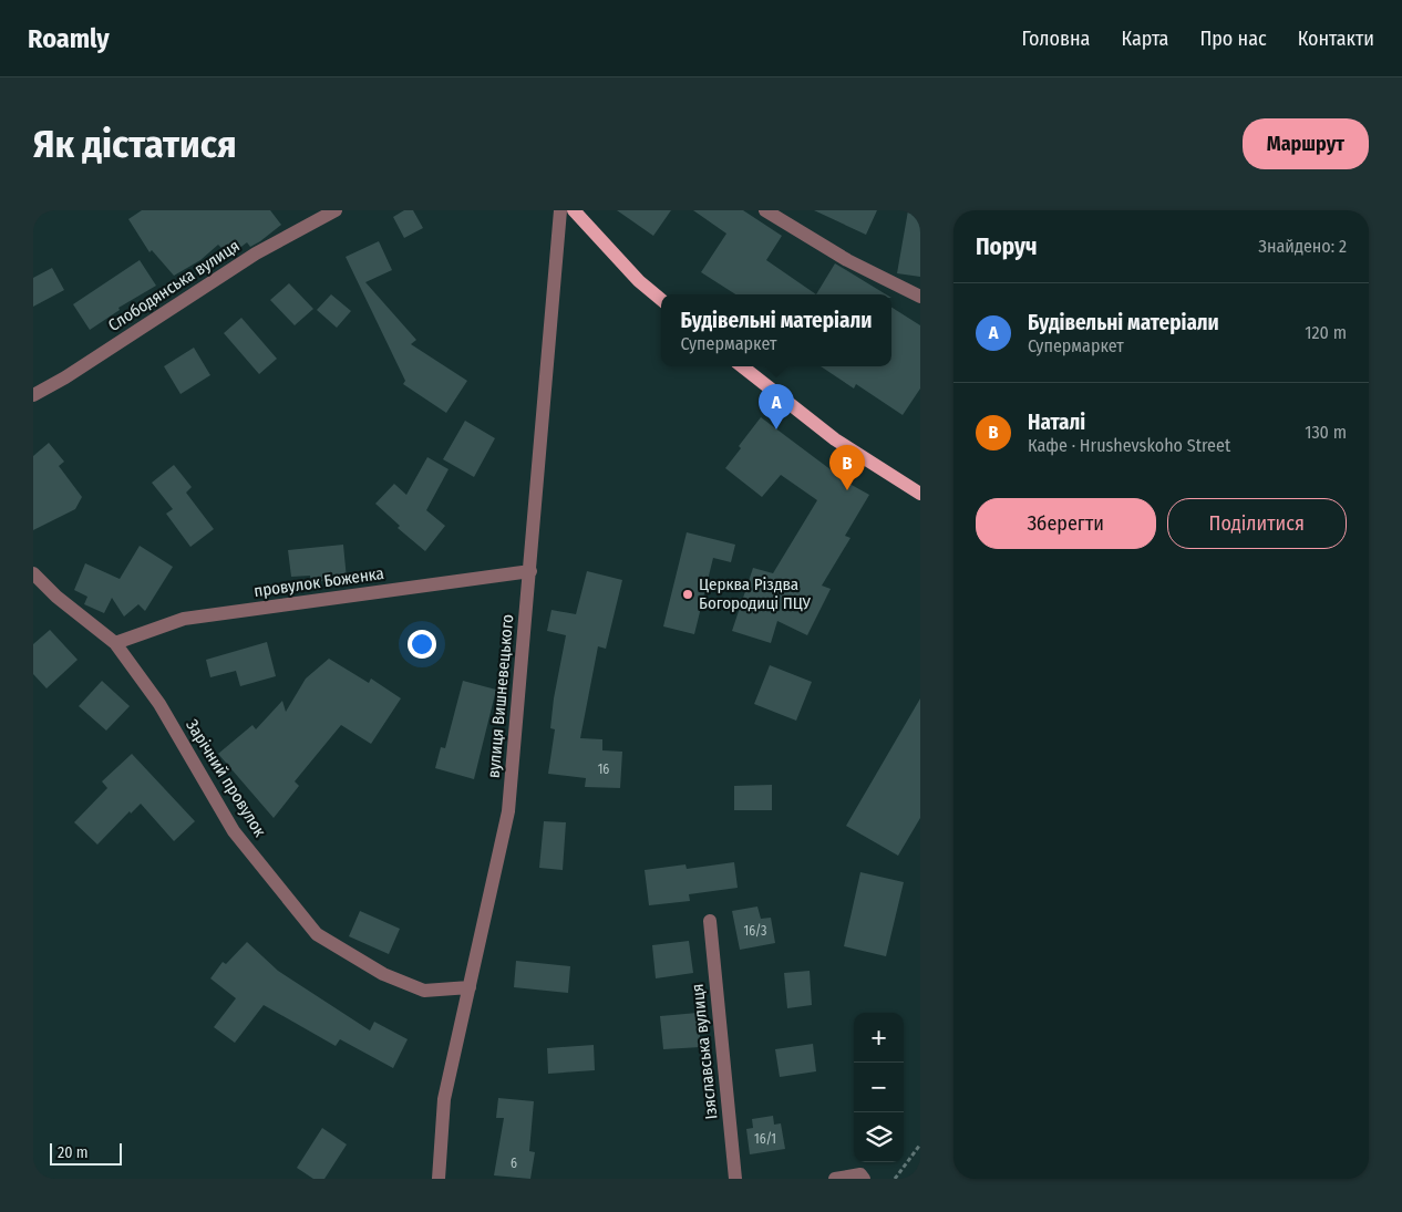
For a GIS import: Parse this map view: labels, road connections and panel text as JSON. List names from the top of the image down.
{
  "streets": {
    "street": [
      "Слободянська вулиця",
      "провулок Боженка",
      "вулиця Вишневецького",
      "Зарічний провулок",
      "Ізяславська вулиця"
    ]
  },
  "crossings": [
    ["провулок Боженка", "вулиця Вишневецького"],
    ["провулок Боженка", "Зарічний провулок"],
    ["вулиця Вишневецького", "Зарічний провулок"]
  ],
  "places": ["Церква Різдва Богородиці ПЦУ"],
  "house_numbers": [
    "16",
    "16/3",
    "16/1",
    "6"
  ],
  "scale_bar": "20 m",
  "page": {
    "header": "Roamly",
    "nav": [
      "Головна",
      "Карта",
      "Про нас",
      "Контакти"
    ],
    "buttons": [
      "Маршрут",
      ["Зберегти", "Поділитися"]
    ],
    "title": "Як дістатися",
    "heading": ["Поруч", "Знайдено: 2"],
    "list": [
      {
        "mark": "A",
        "name": "Будівельні матеріали",
        "note": "Супермаркет",
        "value": "120 m"
      },
      {
        "mark": "B",
        "name": "Наталі",
        "note": "Кафе · Hrushevskoho Street",
        "value": "130 m"
      }
    ],
    "popup": ["Будівельні матеріали", "Супермаркет"],
    "pins": ["A", "B"],
    "map_buttons": ["+", "−"],
    "scale": "20 m"
  }
}
